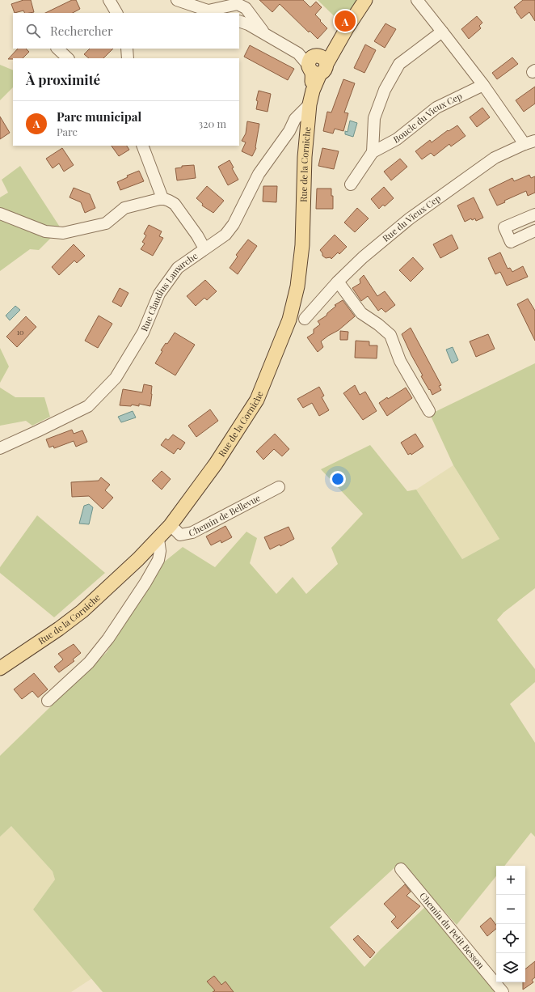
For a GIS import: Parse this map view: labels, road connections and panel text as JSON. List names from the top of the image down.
{
  "streets": {
    "main road": ["Rue de la Corniche"],
    "street": [
      "Boucle du Vieux Cep",
      "Rue du Vieux Cep",
      "Rue Claudius Lamarche",
      "Chemin de Bellevue",
      "Chemin du Petit Besson"
    ]
  },
  "crossings": [
    ["Rue de la Corniche", "Rue Claudius Lamarche"],
    ["Rue de la Corniche", "Chemin de Bellevue"]
  ],
  "house_numbers": ["10"],
  "page": {
    "pins": "A",
    "search": "Rechercher",
    "heading": "À proximité",
    "list": [
      {
        "mark": "A",
        "name": "Parc municipal",
        "note": "Parc",
        "value": "320 m"
      }
    ],
    "map_buttons": ["+", "−"]
  }
}
